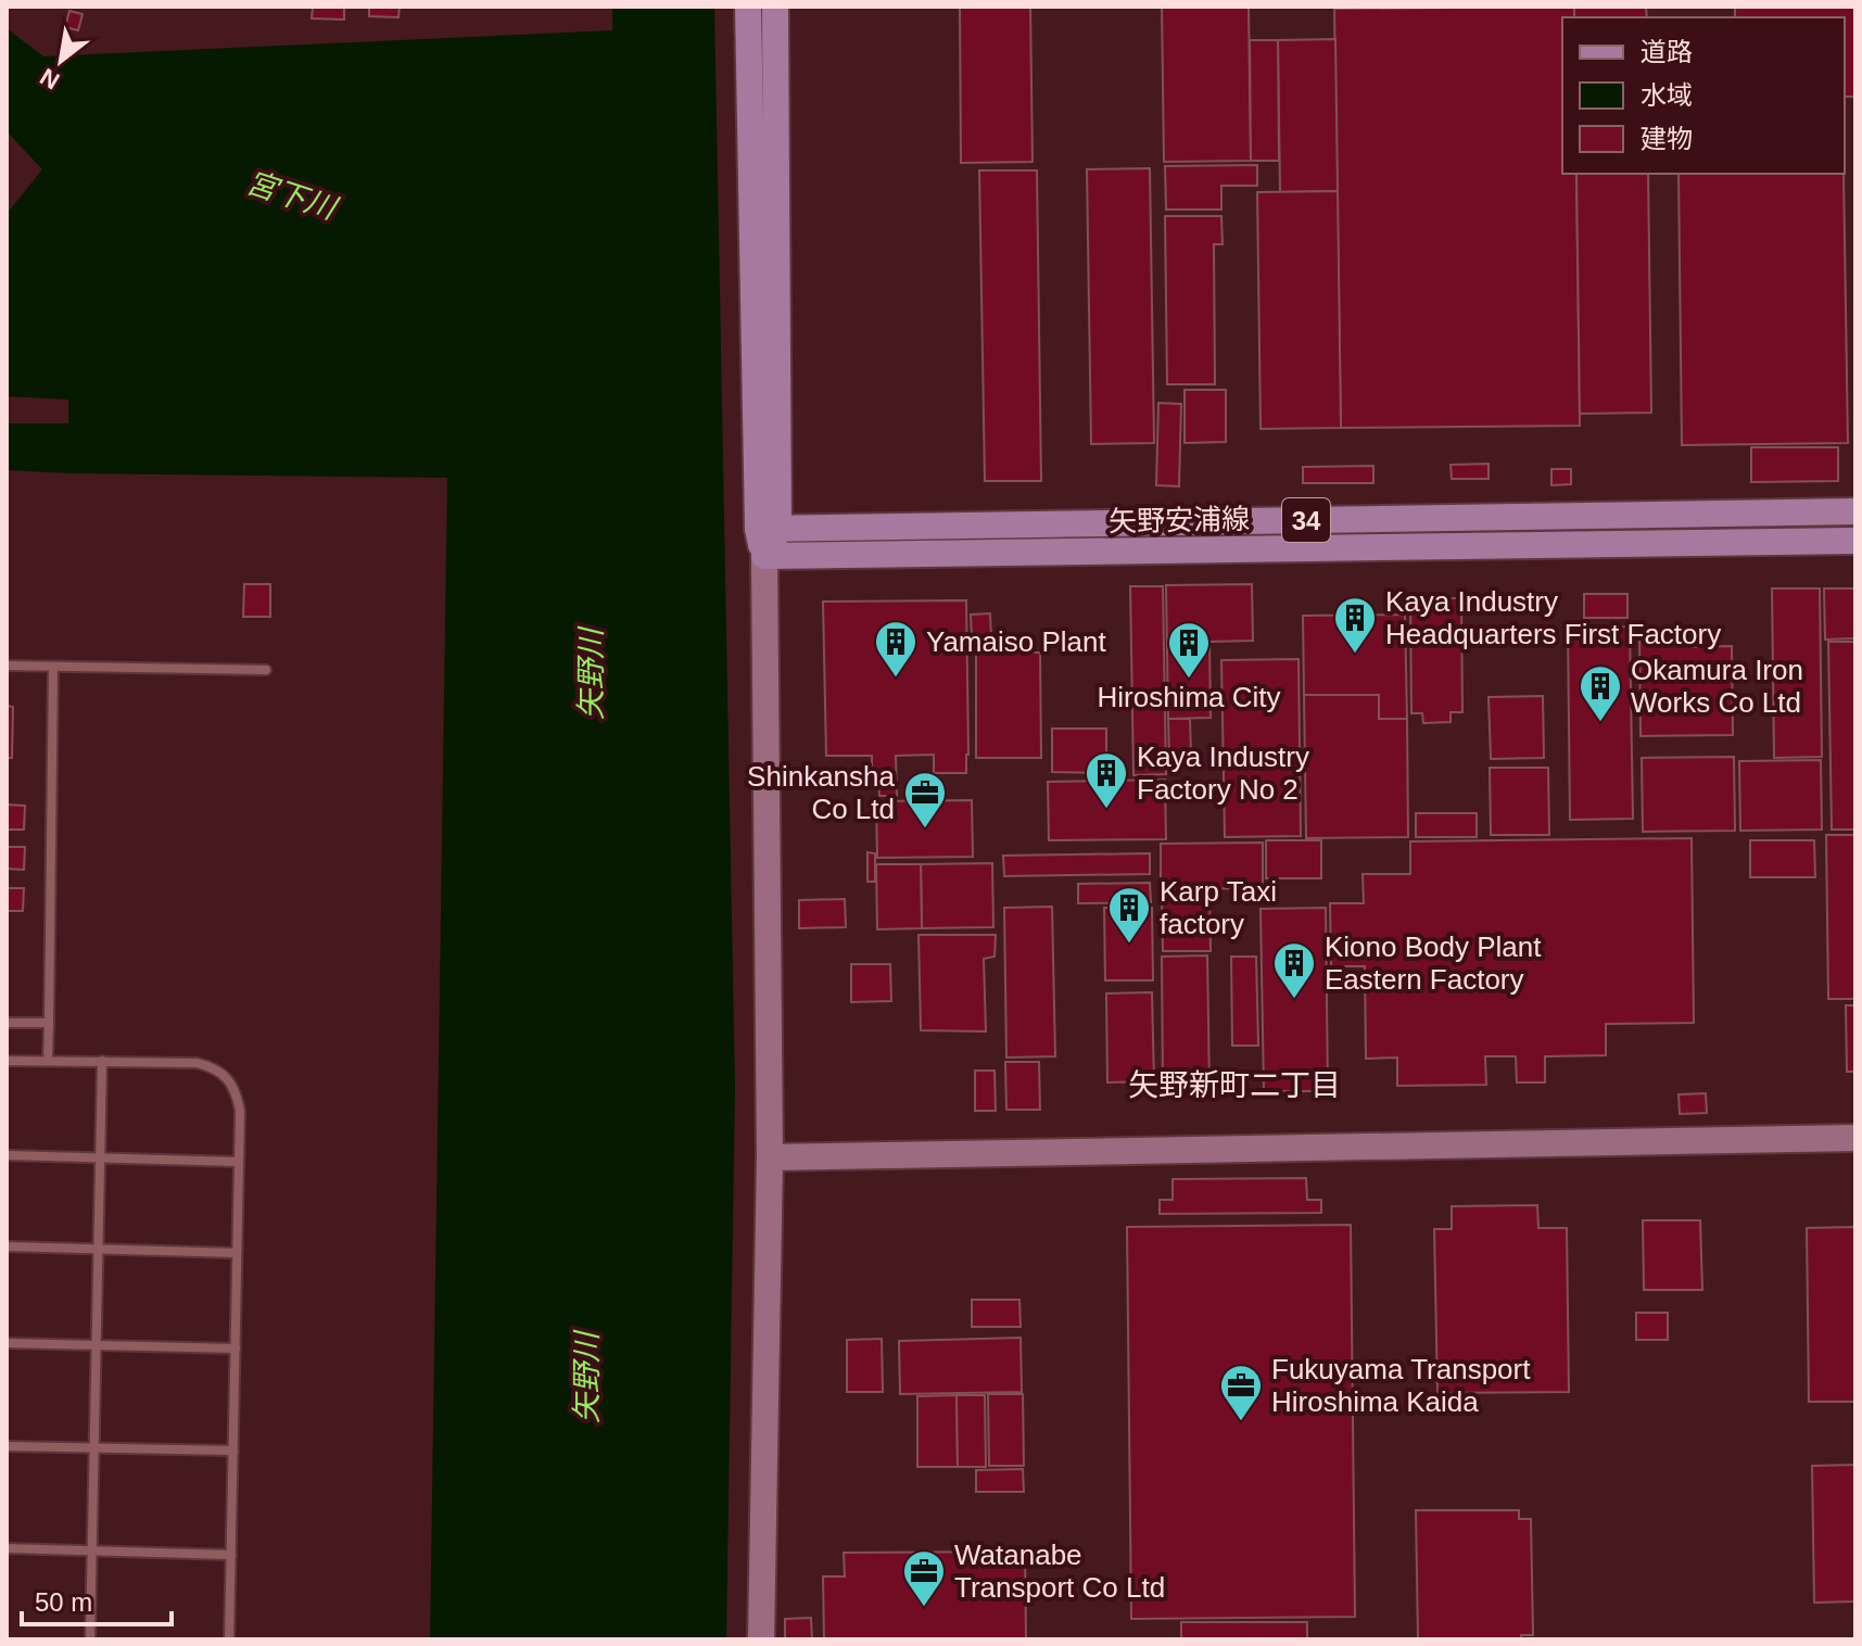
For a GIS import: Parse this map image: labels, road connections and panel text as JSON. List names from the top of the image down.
{
  "streets": {
    "main road": ["矢野安浦線", "34"]
  },
  "districts": ["矢野新町二丁目"],
  "water": ["宮下川", "矢野川"],
  "places": {
    "building": [
      "Kaya Industry Headquarters First Factory",
      "Yamaiso Plant",
      "Hiroshima City",
      "Okamura Iron Works Co Ltd",
      "Kaya Industry Factory No 2",
      "Karp Taxi factory",
      "Kiono Body Plant Eastern Factory"
    ],
    "office": ["Shinkansha Co Ltd", "Fukuyama Transport Hiroshima Kaida", "Watanabe Transport Co Ltd"]
  },
  "legend": ["道路", "水域", "建物"],
  "scale_bar": "50 m",
  "north": "bottom left"
}
